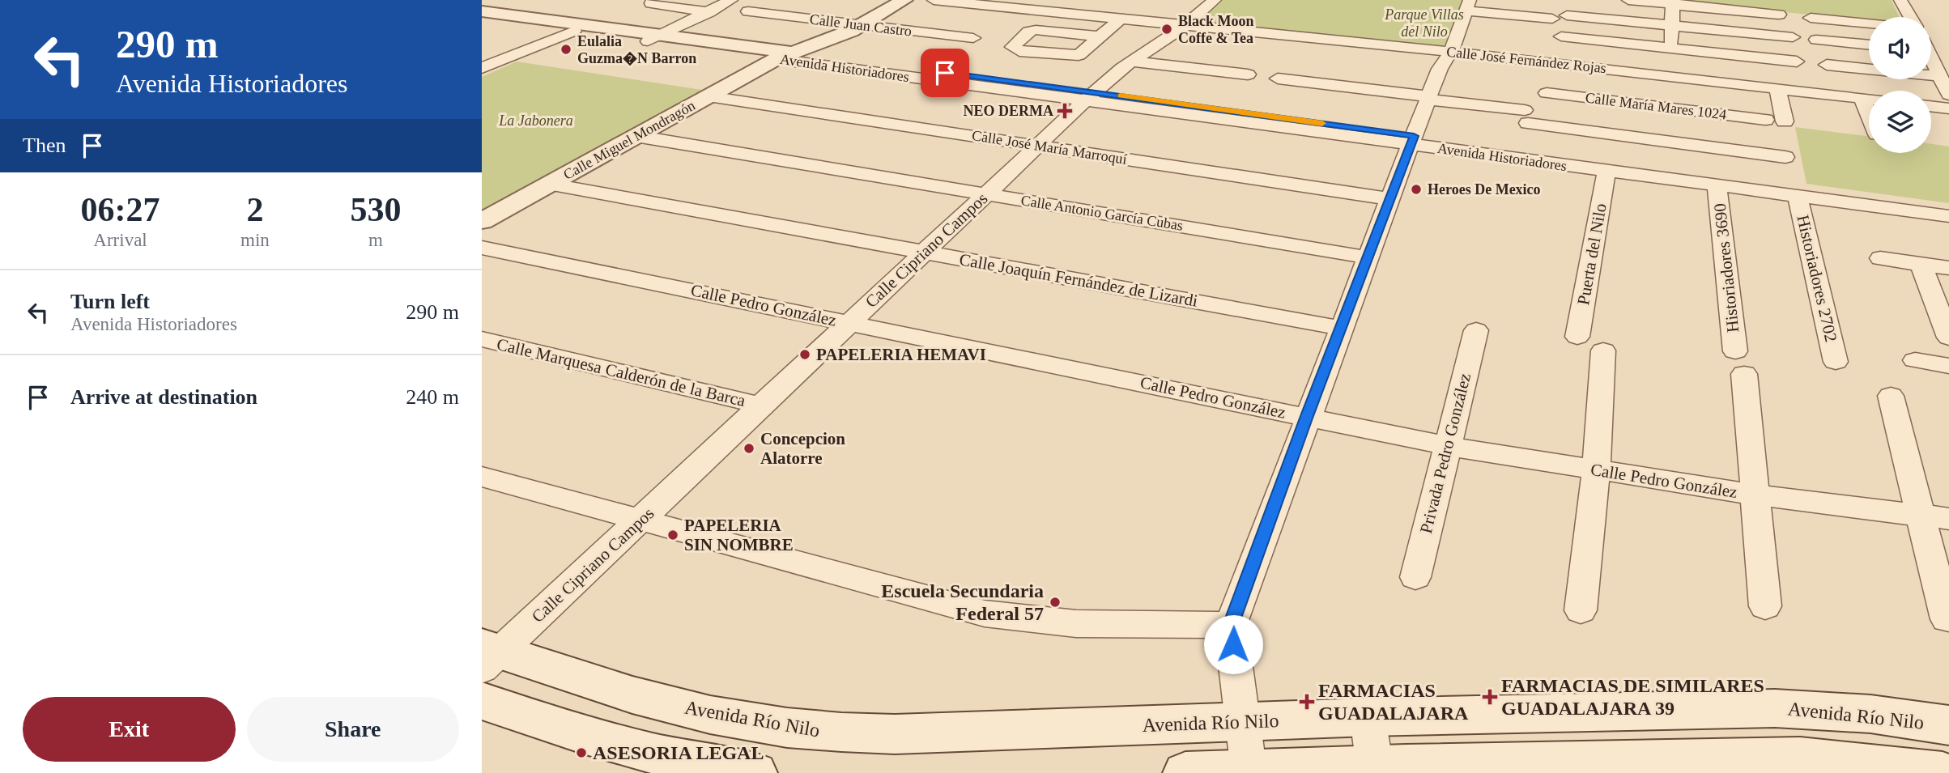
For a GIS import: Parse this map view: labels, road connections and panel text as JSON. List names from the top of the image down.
{
  "streets": {
    "street": [
      "Calle Juan Castro",
      "Calle José Fernández Rojas",
      "Avenida Historiadores",
      "Calle María Mares 1024",
      "Calle Miguel Mondragón",
      "Calle José María Marroquí",
      "Calle Antonio García Cubas",
      "Calle Cipriano Campos",
      "Puerta del Nilo",
      "Historiadores 3690",
      "Historiadores 2702",
      "Calle Joaquín Fernández de Lizardi",
      "Calle Pedro González",
      "Calle Marquesa Calderón de la Barca",
      "Privada Pedro González",
      "Avenida Río Nilo"
    ]
  },
  "crossings": [
    ["Calle Juan Castro", "Calle Miguel Mondragón"],
    ["Calle José Fernández Rojas", "Calle Cipriano Campos"],
    ["Avenida Historiadores", "Calle Miguel Mondragón"],
    ["Avenida Historiadores", "Calle Cipriano Campos"],
    ["Avenida Historiadores", "Puerta del Nilo"],
    ["Avenida Historiadores", "Historiadores 3690"],
    ["Avenida Historiadores", "Historiadores 2702"],
    ["Calle Miguel Mondragón", "Calle José María Marroquí"],
    ["Calle Miguel Mondragón", "Calle Antonio García Cubas"],
    ["Calle Miguel Mondragón", "Calle Joaquín Fernández de Lizardi"],
    ["Calle José María Marroquí", "Calle Cipriano Campos"],
    ["Calle Antonio García Cubas", "Calle Cipriano Campos"],
    ["Calle Cipriano Campos", "Calle Joaquín Fernández de Lizardi"],
    ["Calle Cipriano Campos", "Calle Pedro González"],
    ["Calle Cipriano Campos", "Calle Marquesa Calderón de la Barca"],
    ["Calle Cipriano Campos", "Avenida Río Nilo"],
    ["Historiadores 3690", "Calle Pedro González"],
    ["Calle Pedro González", "Privada Pedro González"]
  ],
  "parks": ["Parque Villas del Nilo", "La Jabonera"],
  "places": {
    "other": [
      "Black Moon Coffe & Tea",
      "Eulalia Guzma�N Barron",
      "Heroes De Mexico",
      "PAPELERIA HEMAVI",
      "Concepcion Alatorre",
      "PAPELERIA SIN NOMBRE",
      "Escuela Secundaria Federal 57",
      "ASESORIA LEGAL"
    ],
    "health": ["NEO DERMA", "FARMACIAS DE SIMILARES GUADALAJARA 39", "FARMACIAS GUADALAJARA"]
  },
  "page": {
    "turn": ["290 m", "Avenida Historiadores"],
    "then": "Then",
    "eta": [
      "06:27",
      "Arrival",
      "2",
      "min",
      "530",
      "m"
    ],
    "list": [
      {
        "name": "Turn left",
        "note": "Avenida Historiadores",
        "value": "290 m"
      },
      {
        "name": "Arrive at destination",
        "value": "240 m"
      }
    ],
    "buttons": ["Exit", "Share"]
  }
}
